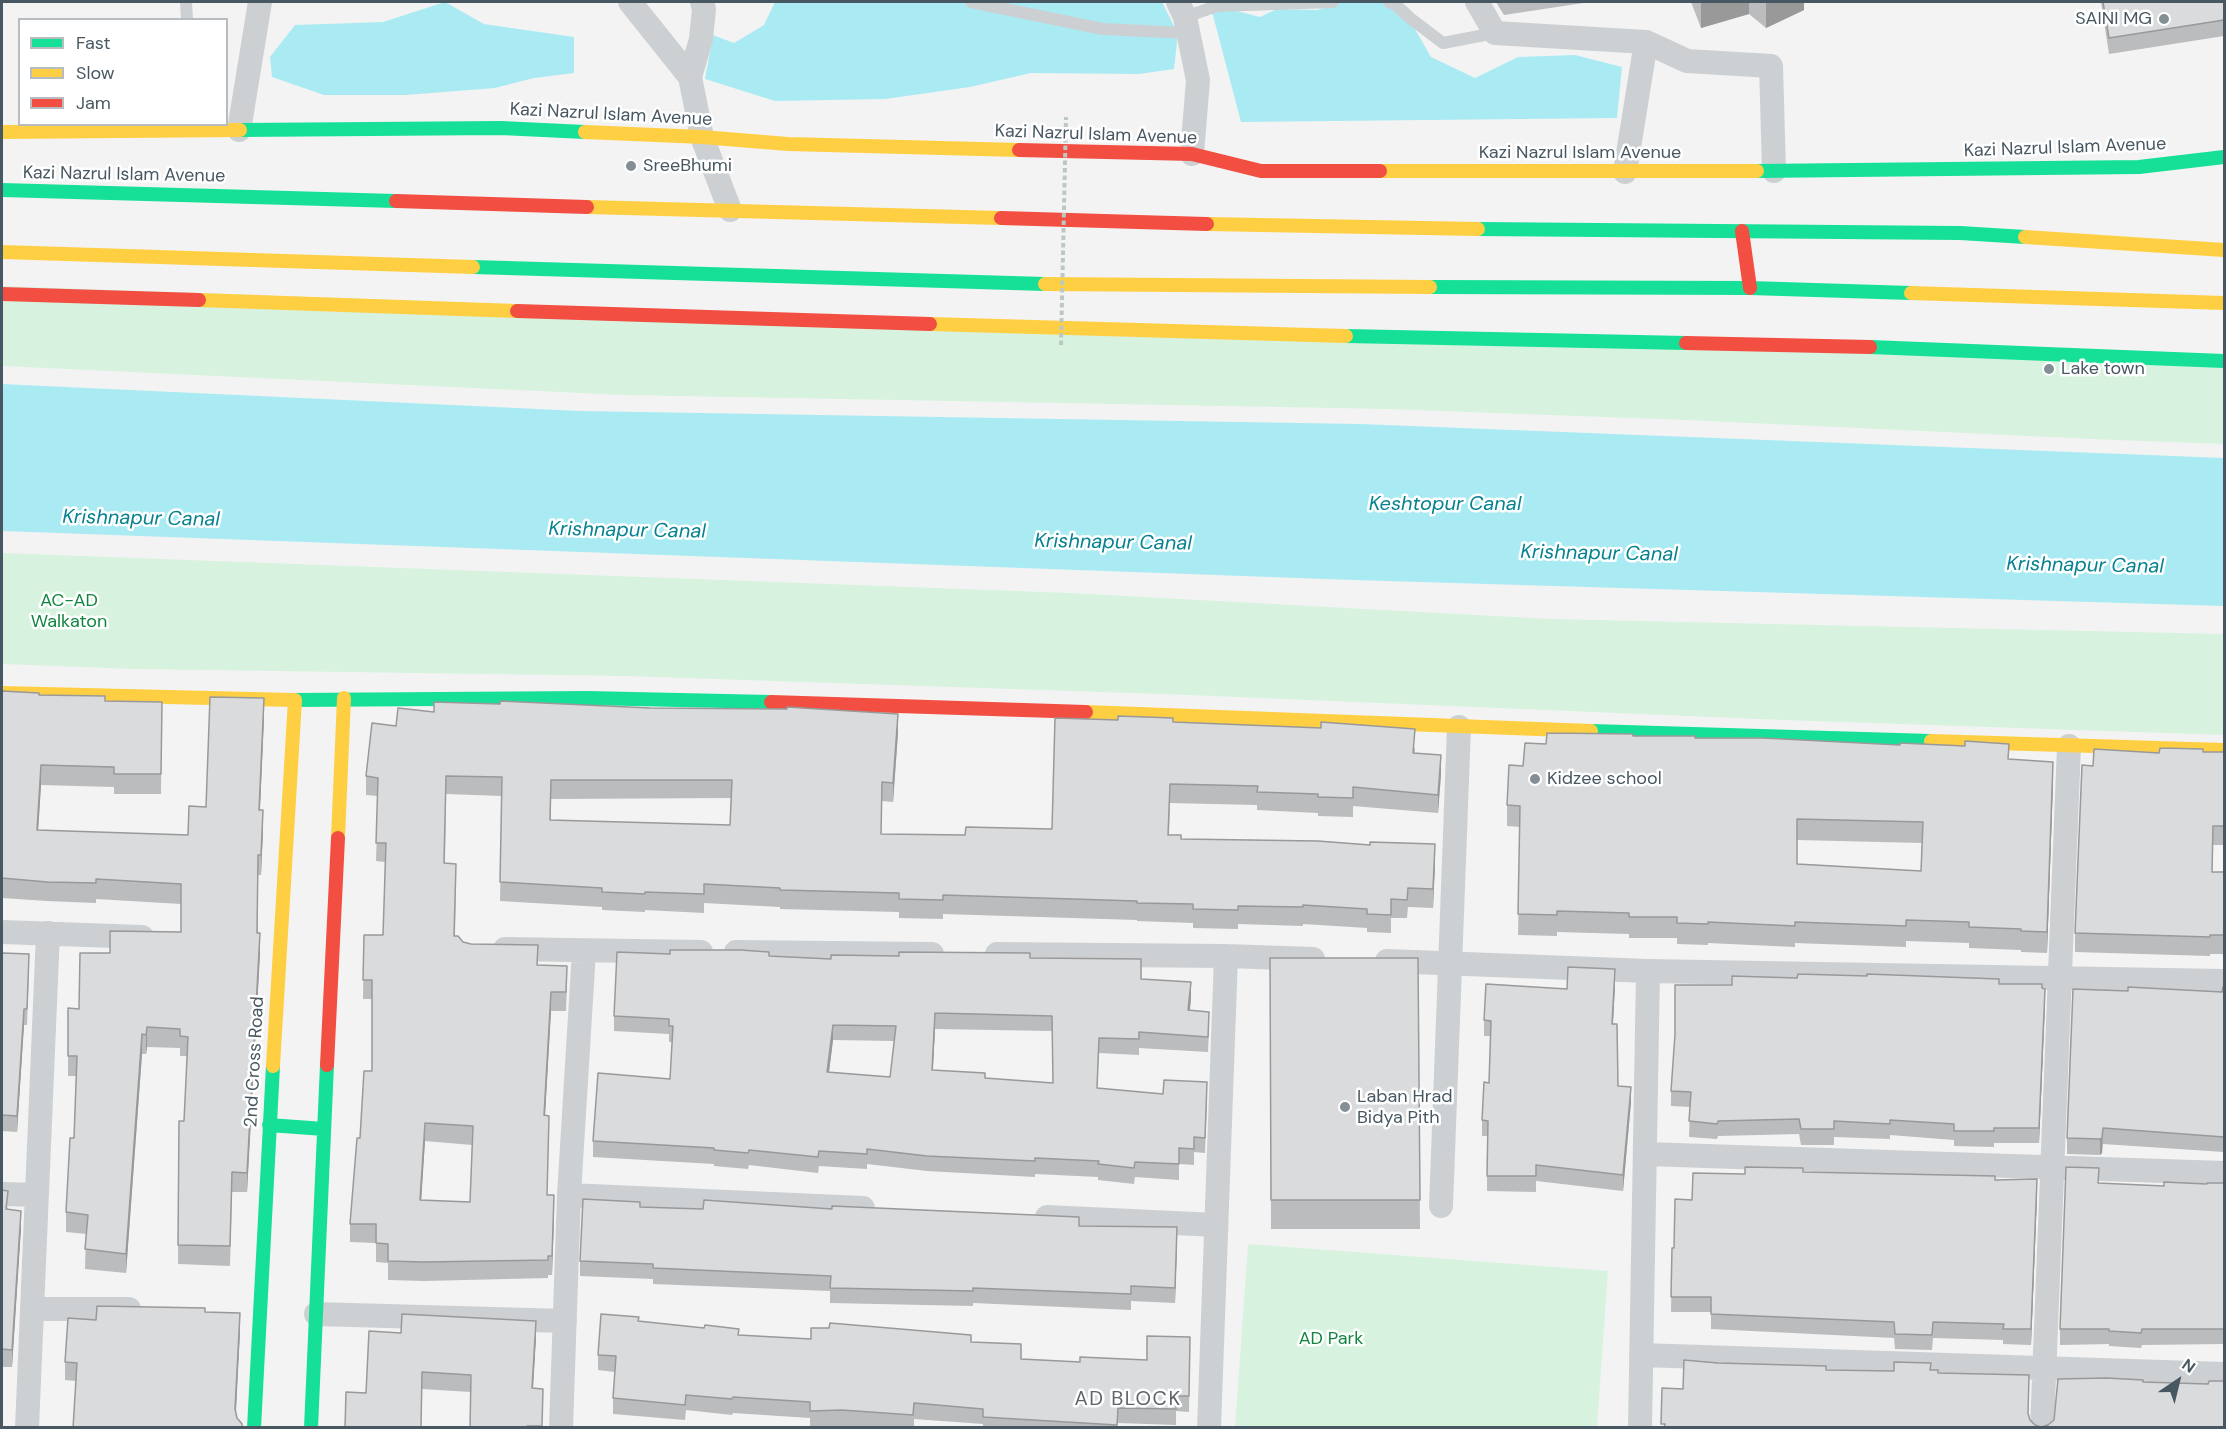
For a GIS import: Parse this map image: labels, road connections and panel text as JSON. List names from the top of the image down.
{
  "streets": {
    "street": ["Kazi Nazrul Islam Avenue", "2nd Cross Road"]
  },
  "districts": ["AD BLOCK"],
  "water": ["Keshtopur Canal", "Krishnapur Canal"],
  "parks": ["AC-AD Walkaton", "AD Park"],
  "places": [
    "SAINI MG",
    "SreeBhumi",
    "Lake town",
    "Kidzee school",
    "Laban Hrad Bidya Pith"
  ],
  "legend": ["Fast", "Slow", "Jam"],
  "north": "top right"
}
